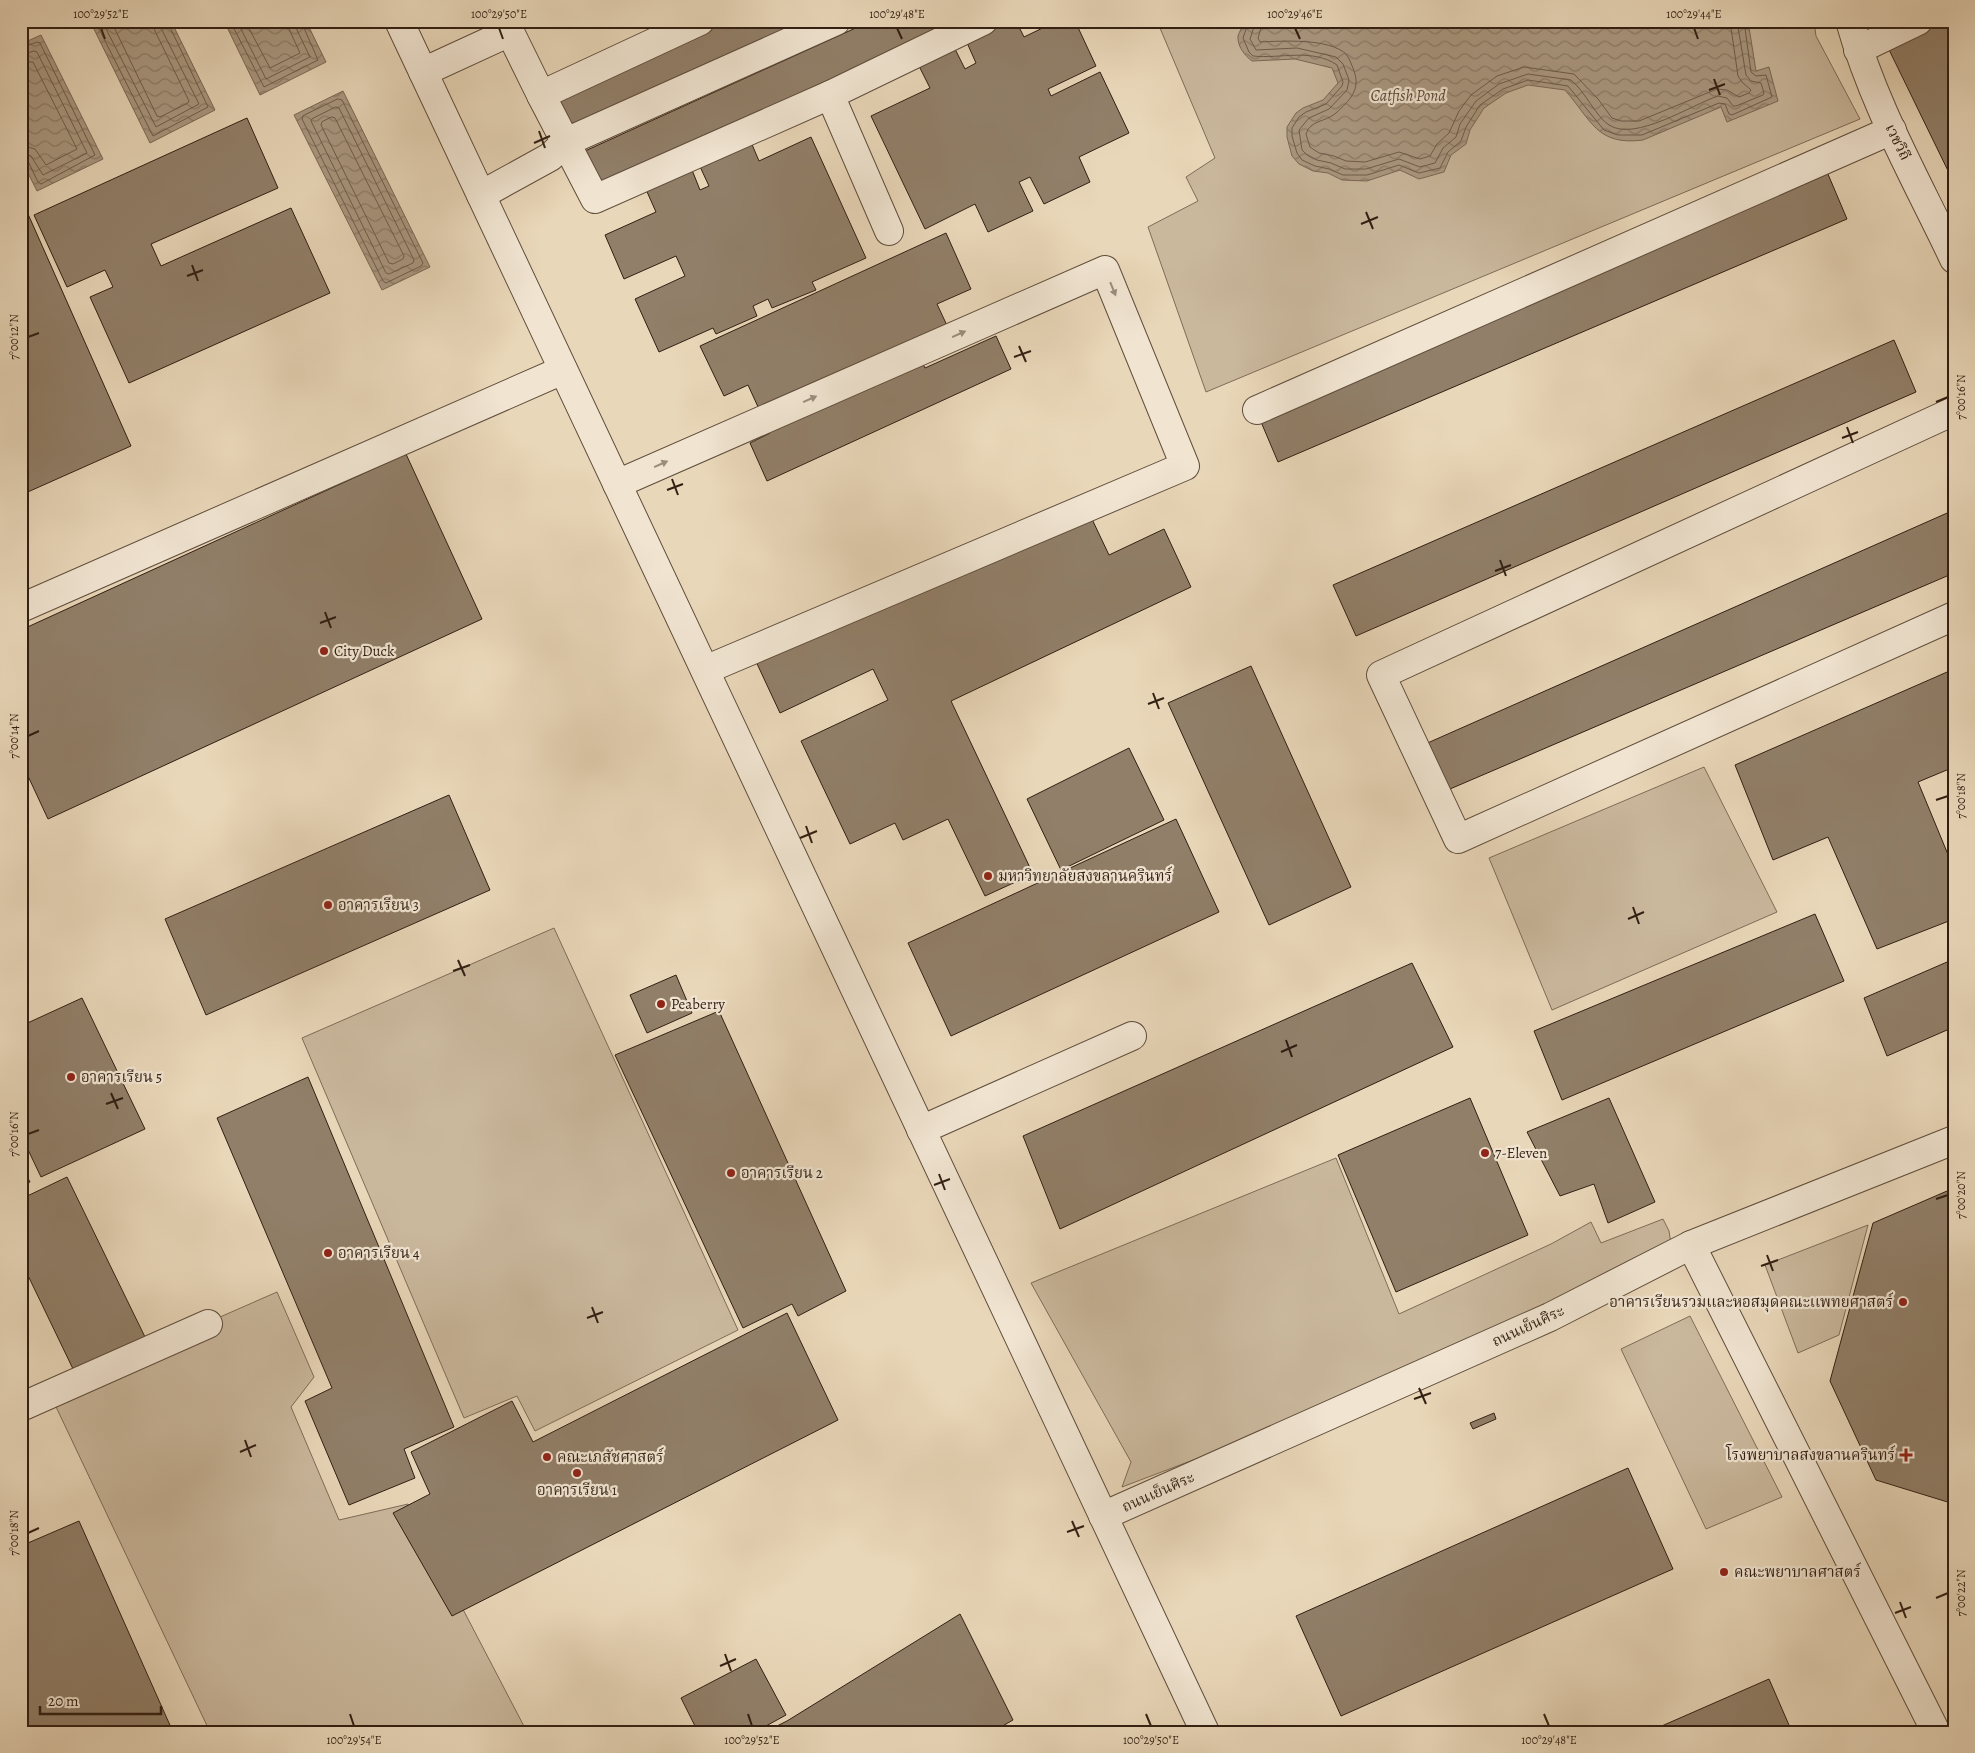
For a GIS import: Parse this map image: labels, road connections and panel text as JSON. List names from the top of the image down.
{
  "streets": {
    "street": ["เวชวิถี", "ถนนเย็นศิระ"]
  },
  "water": ["Catfish Pond"],
  "places": {
    "other": [
      "City Duck",
      "มหาวิทยาลัยสงขลานครินทร์",
      "อาคารเรียน 3",
      "Peaberry",
      "อาคารเรียน 5",
      "7-Eleven",
      "อาคารเรียน 2",
      "อาคารเรียน 4",
      "อาคารเรียนรวมเเละหอสมุดคณะเเพทยศาสตร์",
      "คณะเภสัชศาสตร์",
      "อาคารเรียน 1",
      "คณะพยาบาลศาสตร์"
    ],
    "health": ["โรงพยาบาลสงขลานครินทร์"]
  },
  "scale_bar": "20 m",
  "coordinates": [
    "100°29'52\"E",
    "100°29'50\"E",
    "100°29'48\"E",
    "100°29'46\"E",
    "100°29'44\"E",
    "7°00'12\"N",
    "7°00'16\"N",
    "7°00'14\"N",
    "7°00'18\"N",
    "7°00'20\"N",
    "7°00'22\"N",
    "100°29'54\"E"
  ]
}
